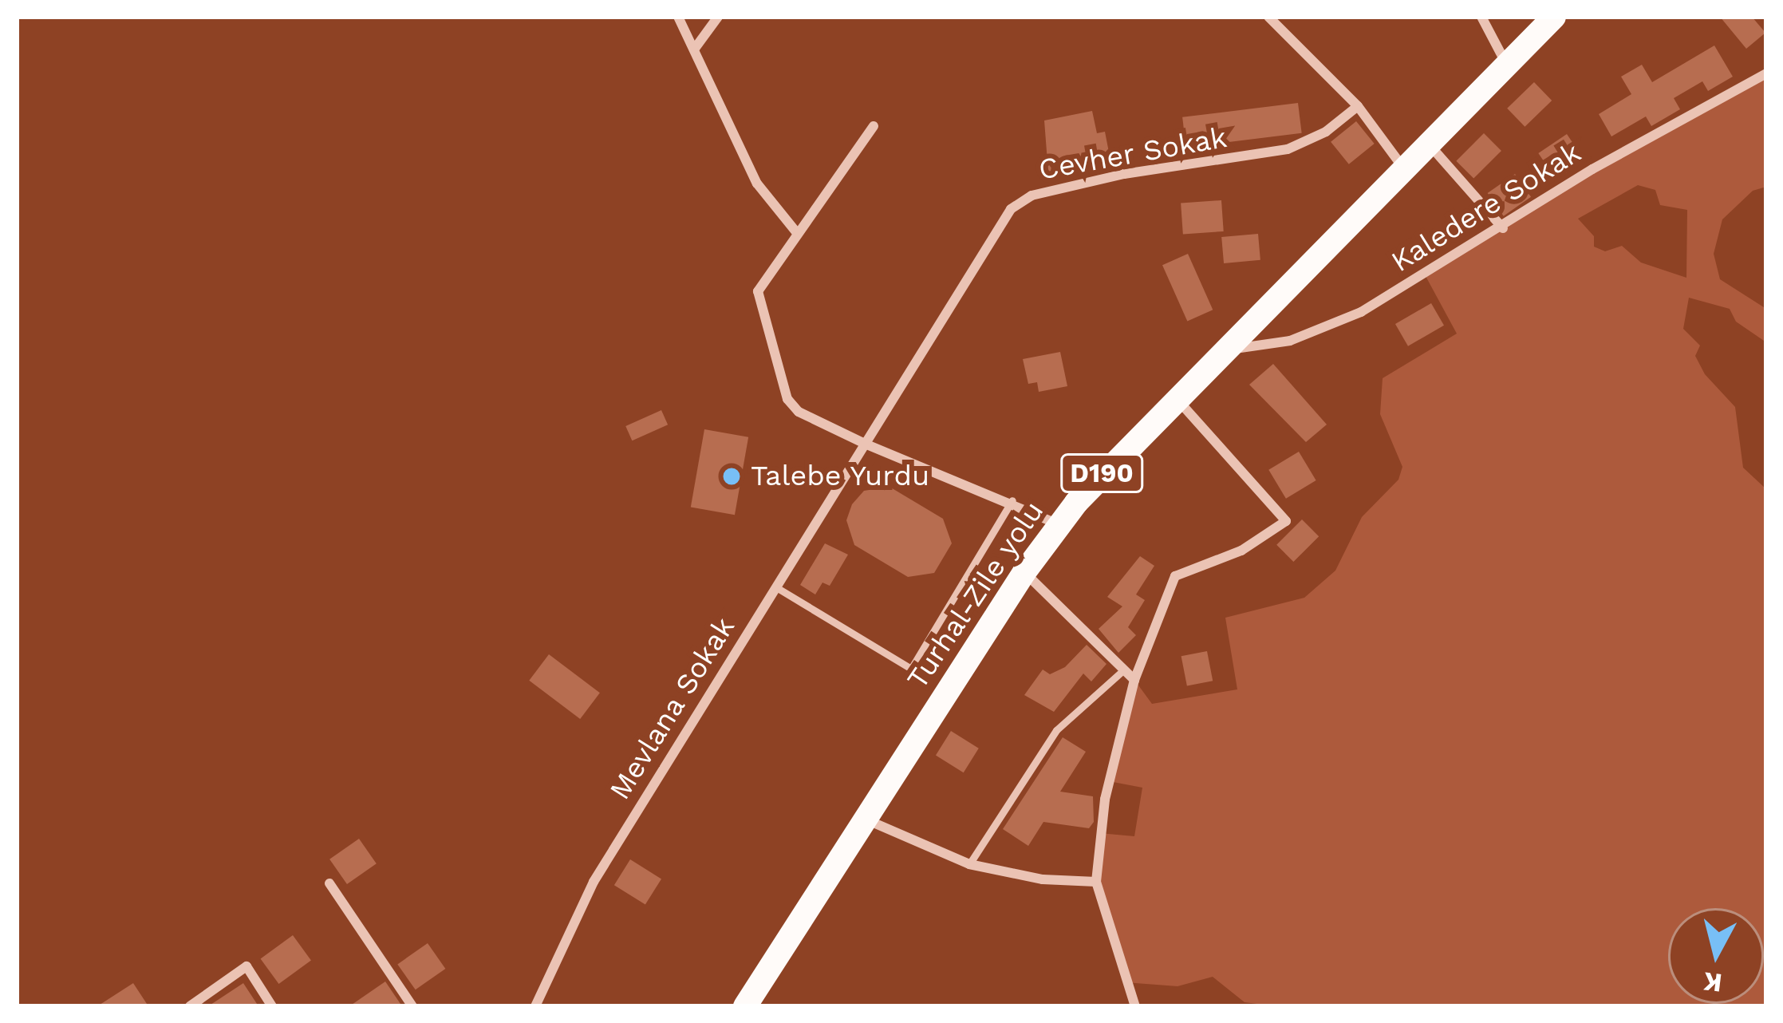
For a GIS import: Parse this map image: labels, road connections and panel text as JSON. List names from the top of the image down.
{
  "streets": {
    "main road": ["D190", "Turhal-Zile yolu"],
    "street": ["Cevher Sokak", "Kaledere Sokak", "Mevlana Sokak"]
  },
  "crossings": [
    ["Cevher Sokak", "Mevlana Sokak"],
    ["Kaledere Sokak", "Turhal-Zile yolu"]
  ],
  "places": ["Talebe Yurdu"],
  "north": "bottom"
}
